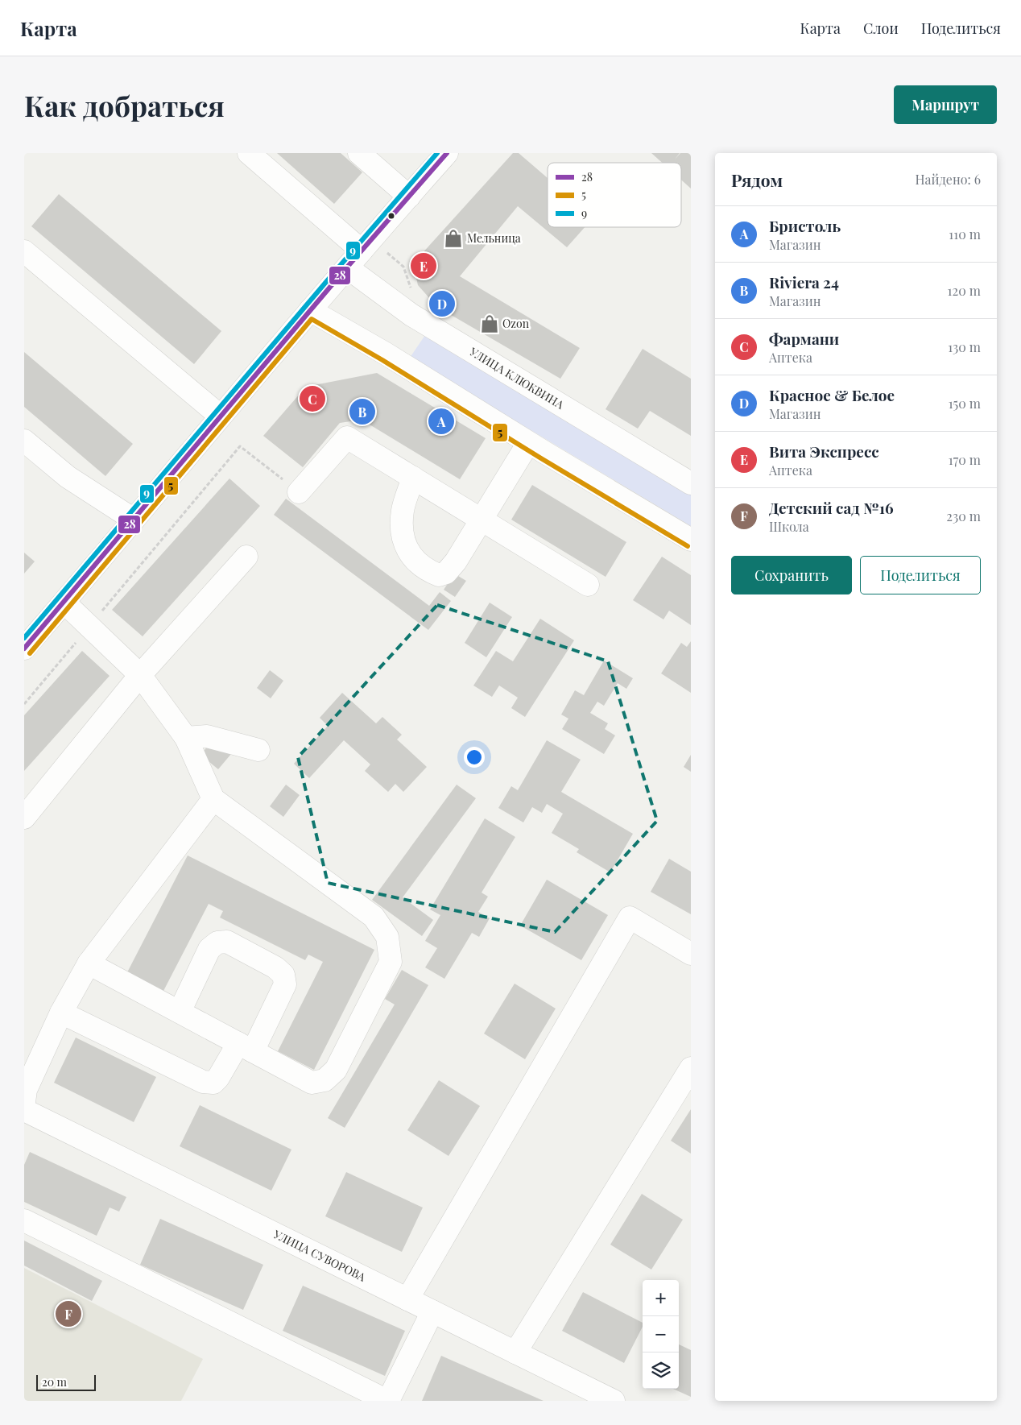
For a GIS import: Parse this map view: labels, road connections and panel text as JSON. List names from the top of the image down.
{
  "streets": {
    "street": ["УЛИЦА КЛЮКВИНА", "УЛИЦА СУВОРОВА"]
  },
  "places": {
    "shop": ["Мельница", "Ozon"]
  },
  "lines": ["transit line 28", "transit line 9", "transit line 5"],
  "legend": ["28", "5", "9"],
  "scale_bar": "20 m",
  "page": {
    "header": "Карта",
    "nav": ["Карта", "Слои", "Поделиться"],
    "buttons": [
      "Маршрут",
      ["Сохранить", "Поделиться"]
    ],
    "title": "Как добраться",
    "heading": ["Рядом", "Найдено: 6"],
    "list": [
      {
        "mark": "A",
        "name": "Бристоль",
        "note": "Магазин",
        "value": "110 m"
      },
      {
        "mark": "B",
        "name": "Riviera 24",
        "note": "Магазин",
        "value": "120 m"
      },
      {
        "mark": "C",
        "name": "Фармани",
        "note": "Аптека",
        "value": "130 m"
      },
      {
        "mark": "D",
        "name": "Красное & Белое",
        "note": "Магазин",
        "value": "150 m"
      },
      {
        "mark": "E",
        "name": "Вита Экспресс",
        "note": "Аптека",
        "value": "170 m"
      },
      {
        "mark": "F",
        "name": "Детский сад №16",
        "note": "Школа",
        "value": "230 m"
      }
    ],
    "pins": [
      "E",
      "D",
      "C",
      "B",
      "A",
      "F"
    ],
    "map_buttons": ["+", "−"],
    "scale": "20 m"
  }
}
